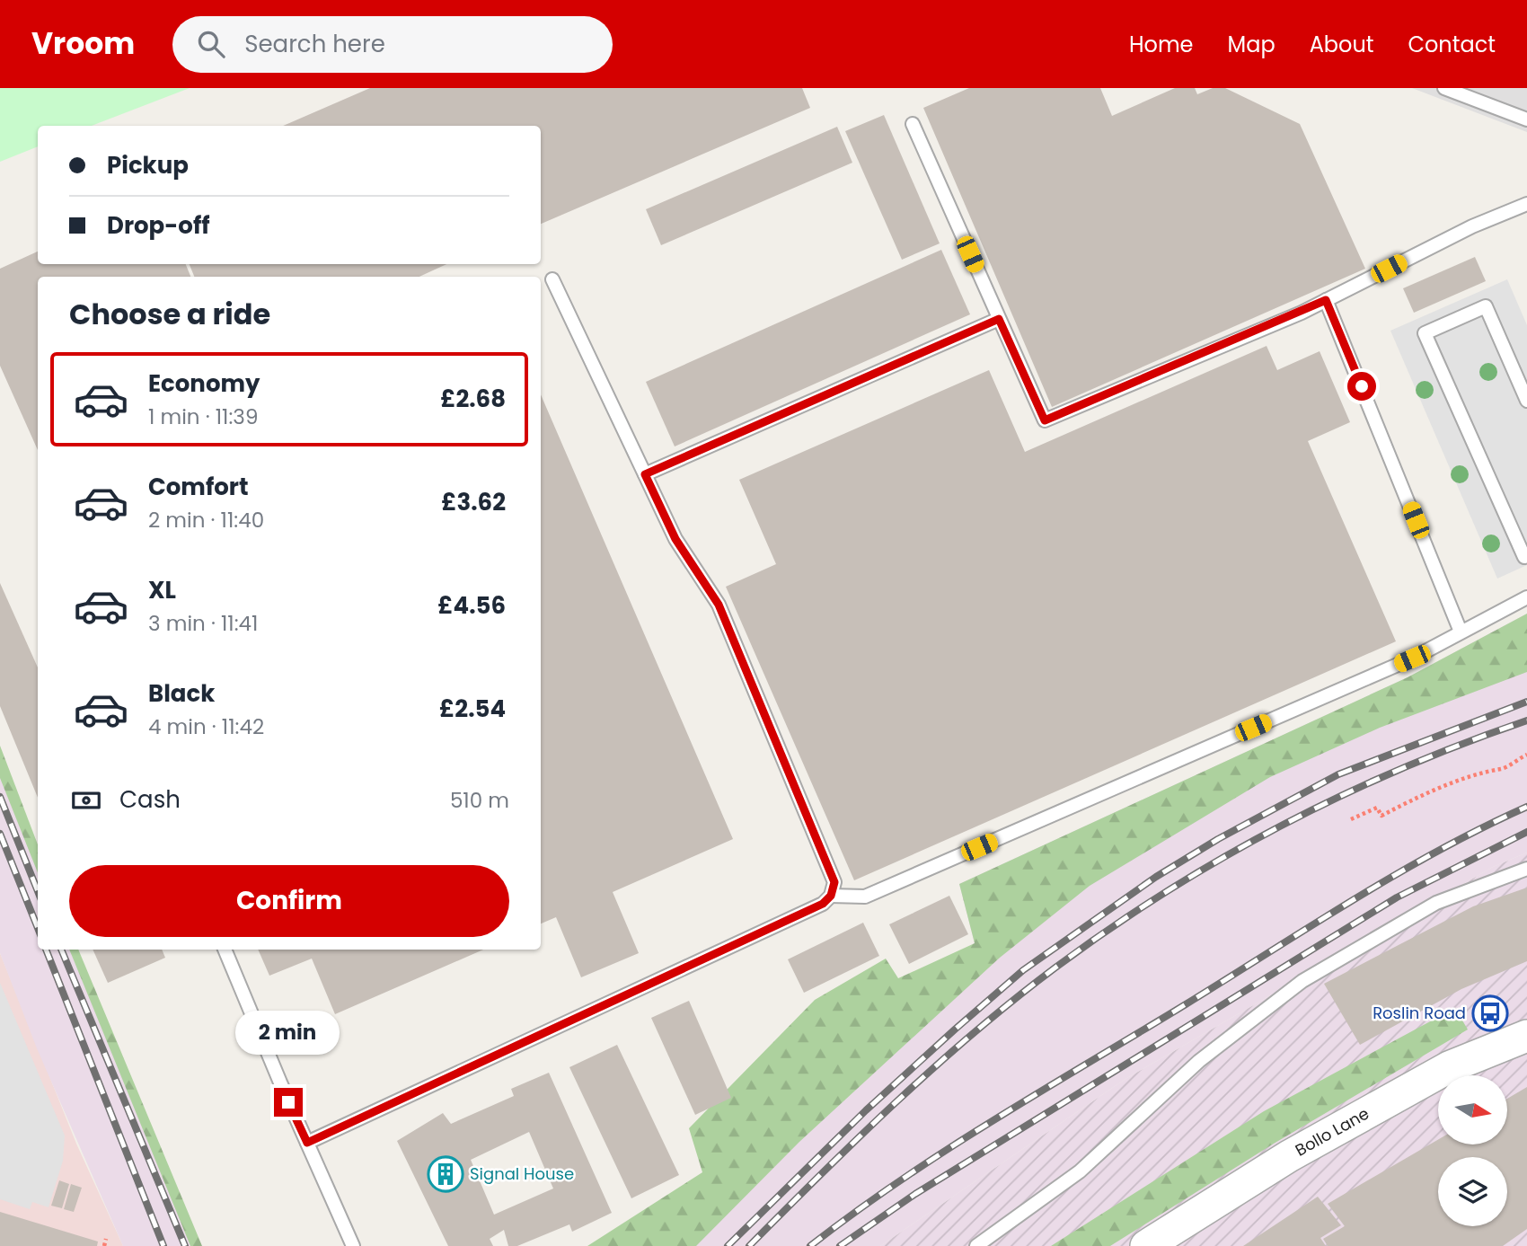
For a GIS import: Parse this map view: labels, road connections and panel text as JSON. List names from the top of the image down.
{
  "streets": {
    "street": ["Bollo Lane"]
  },
  "places": {
    "bus stop": ["Roslin Road"],
    "building": ["Signal House"]
  },
  "north": "right",
  "page": {
    "header": "Vroom",
    "search": "Search here",
    "nav": [
      "Home",
      "Map",
      "About",
      "Contact"
    ],
    "banner": ["Pickup", "Drop-off"],
    "heading": "Choose a ride",
    "list": [
      {
        "name": "Economy",
        "note": "1 min · 11:39",
        "value": "£2.68"
      },
      {
        "name": "Comfort",
        "note": "2 min · 11:40",
        "value": "£3.62"
      },
      {
        "name": "XL",
        "note": "3 min · 11:41",
        "value": "£4.56"
      },
      {
        "name": "Black",
        "note": "4 min · 11:42",
        "value": "£2.54"
      }
    ],
    "pay": ["Cash", "510 m"],
    "buttons": "Confirm",
    "bubble": "2 min"
  }
}
